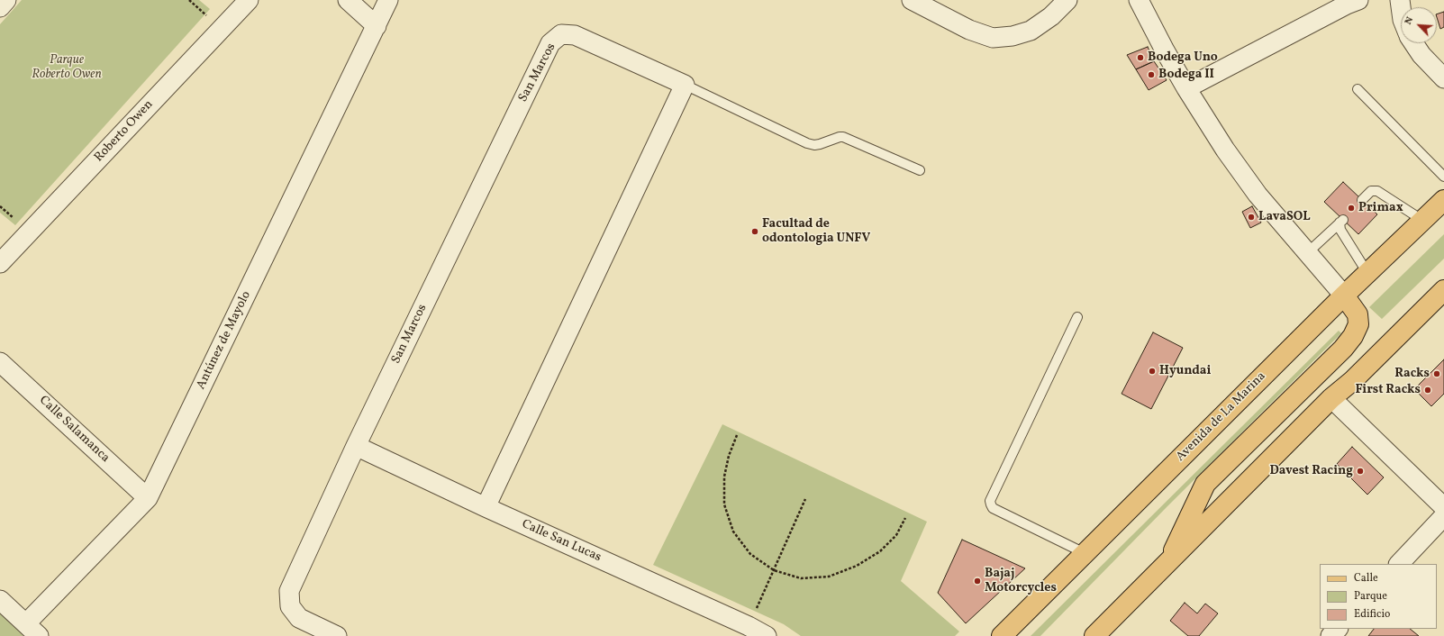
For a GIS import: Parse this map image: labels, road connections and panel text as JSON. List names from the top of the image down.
{
  "streets": {
    "main road": ["Avenida de La Marina"],
    "street": [
      "San Marcos",
      "Roberto Owen",
      "Antúnez de Mayolo",
      "Calle Salamanca",
      "Calle San Lucas"
    ]
  },
  "crossings": [
    ["San Marcos", "Calle San Lucas"],
    ["Antúnez de Mayolo", "Calle Salamanca"]
  ],
  "parks": ["Parque Roberto Owen"],
  "places": [
    "Bodega Uno",
    "Bodega II",
    "Primax",
    "LavaSOL",
    "Facultad de odontologia UNFV",
    "Hyundai",
    "Racks",
    "First Racks",
    "Davest Racing",
    "Bajaj Motorcycles"
  ],
  "legend": ["Calle", "Parque", "Edificio"],
  "north": "top left"
}
